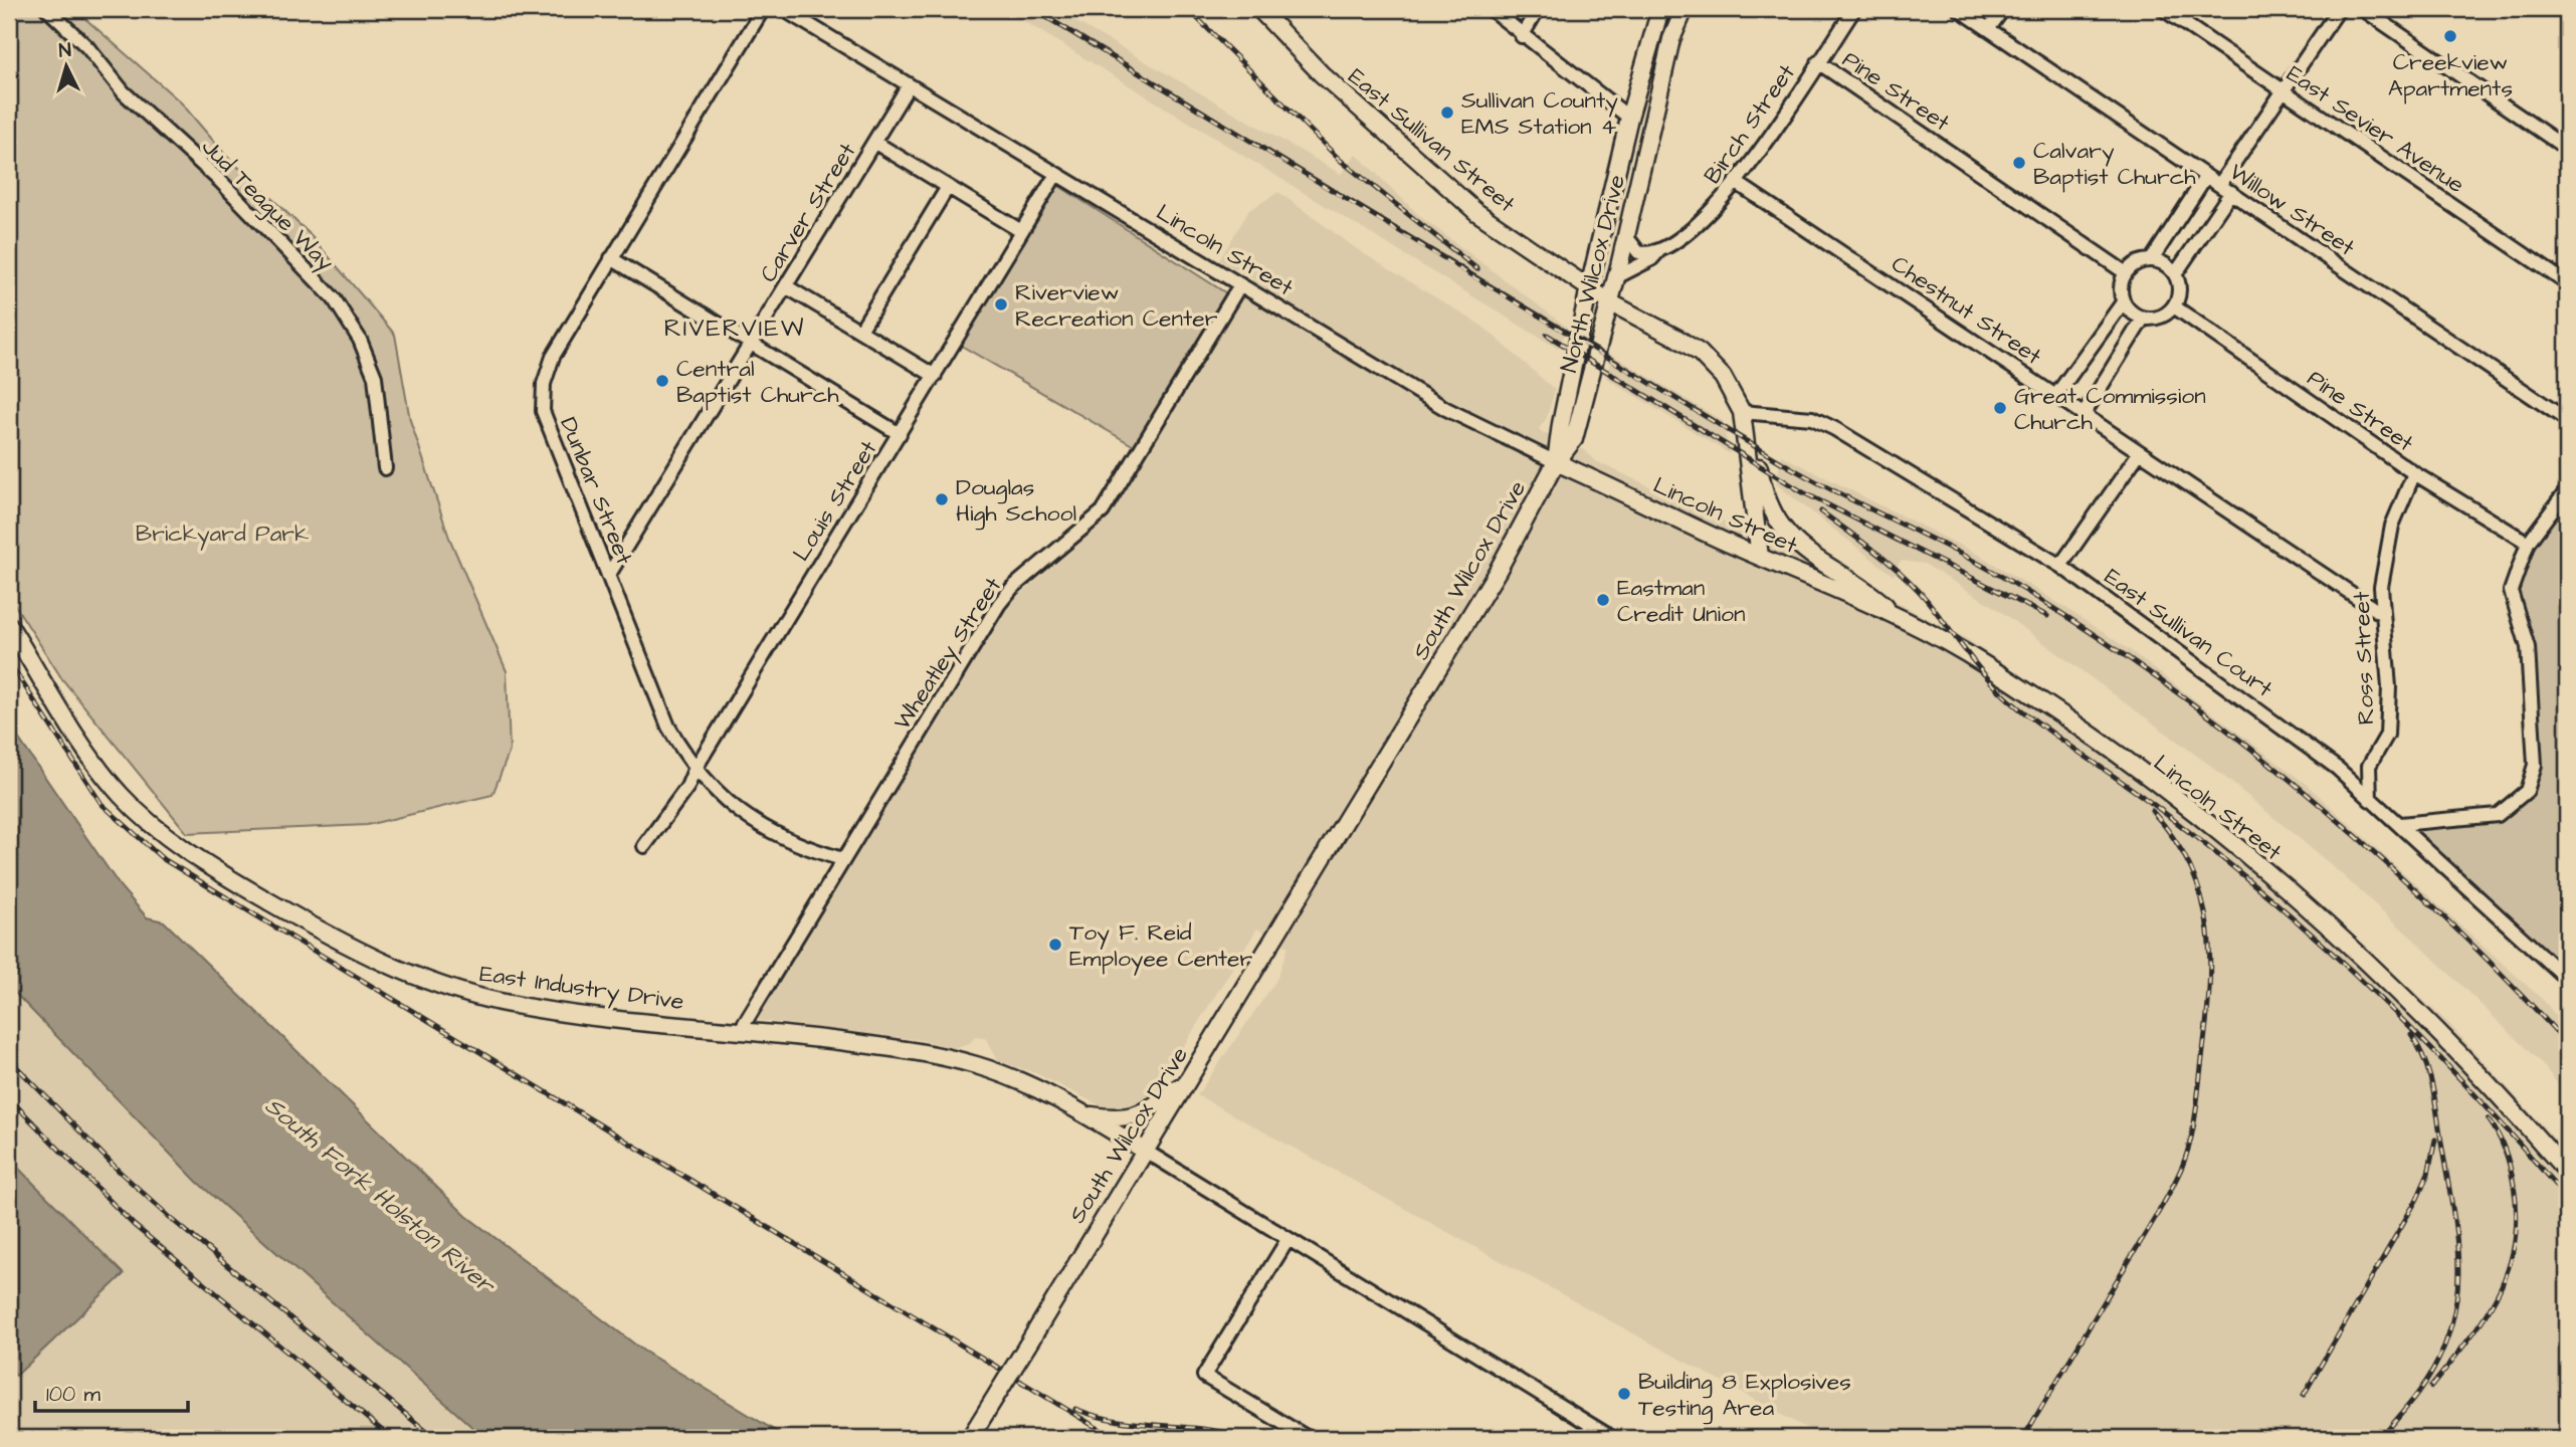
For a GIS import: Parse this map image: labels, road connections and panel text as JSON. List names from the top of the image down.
{
  "streets": {
    "main road": [
      "East Sullivan Street",
      "Lincoln Street",
      "North Wilcox Drive",
      "South Wilcox Drive",
      "East Industry Drive"
    ],
    "street": [
      "Pine Street",
      "Birch Street",
      "East Sevier Avenue",
      "Jud Teague Way",
      "Willow Street",
      "Carver Street",
      "Chestnut Street",
      "Dunbar Street",
      "Louis Street",
      "East Sullivan Court",
      "Wheatley Street",
      "Ross Street"
    ]
  },
  "crossings": [
    ["Pine Street", "Birch Street"],
    ["Pine Street", "Ross Street"],
    ["Birch Street", "North Wilcox Drive"],
    ["Birch Street", "Chestnut Street"],
    ["East Sullivan Street", "North Wilcox Drive"],
    ["East Sullivan Street", "South Wilcox Drive"],
    ["Carver Street", "Lincoln Street"],
    ["Carver Street", "Dunbar Street"],
    ["Lincoln Street", "North Wilcox Drive"],
    ["Lincoln Street", "Louis Street"],
    ["Lincoln Street", "South Wilcox Drive"],
    ["Lincoln Street", "Wheatley Street"],
    ["North Wilcox Drive", "South Wilcox Drive"],
    ["Chestnut Street", "Ross Street"],
    ["Dunbar Street", "Louis Street"],
    ["Dunbar Street", "Wheatley Street"],
    ["South Wilcox Drive", "East Industry Drive"],
    ["East Sullivan Court", "Ross Street"],
    ["Wheatley Street", "East Industry Drive"]
  ],
  "districts": ["RIVERVIEW"],
  "water": ["South Fork Holston River"],
  "parks": ["Brickyard Park"],
  "places": [
    "Creekview Apartments",
    "Sullivan County EMS Station 4",
    "Calvary Baptist Church",
    "Riverview Recreation Center",
    "Central Baptist Church",
    "Great Commission Church",
    "Douglas High School",
    "Eastman Credit Union",
    "Toy F. Reid Employee Center",
    "Building 8 Explosives Testing Area"
  ],
  "scale_bar": "100 m",
  "north": "top"
}
